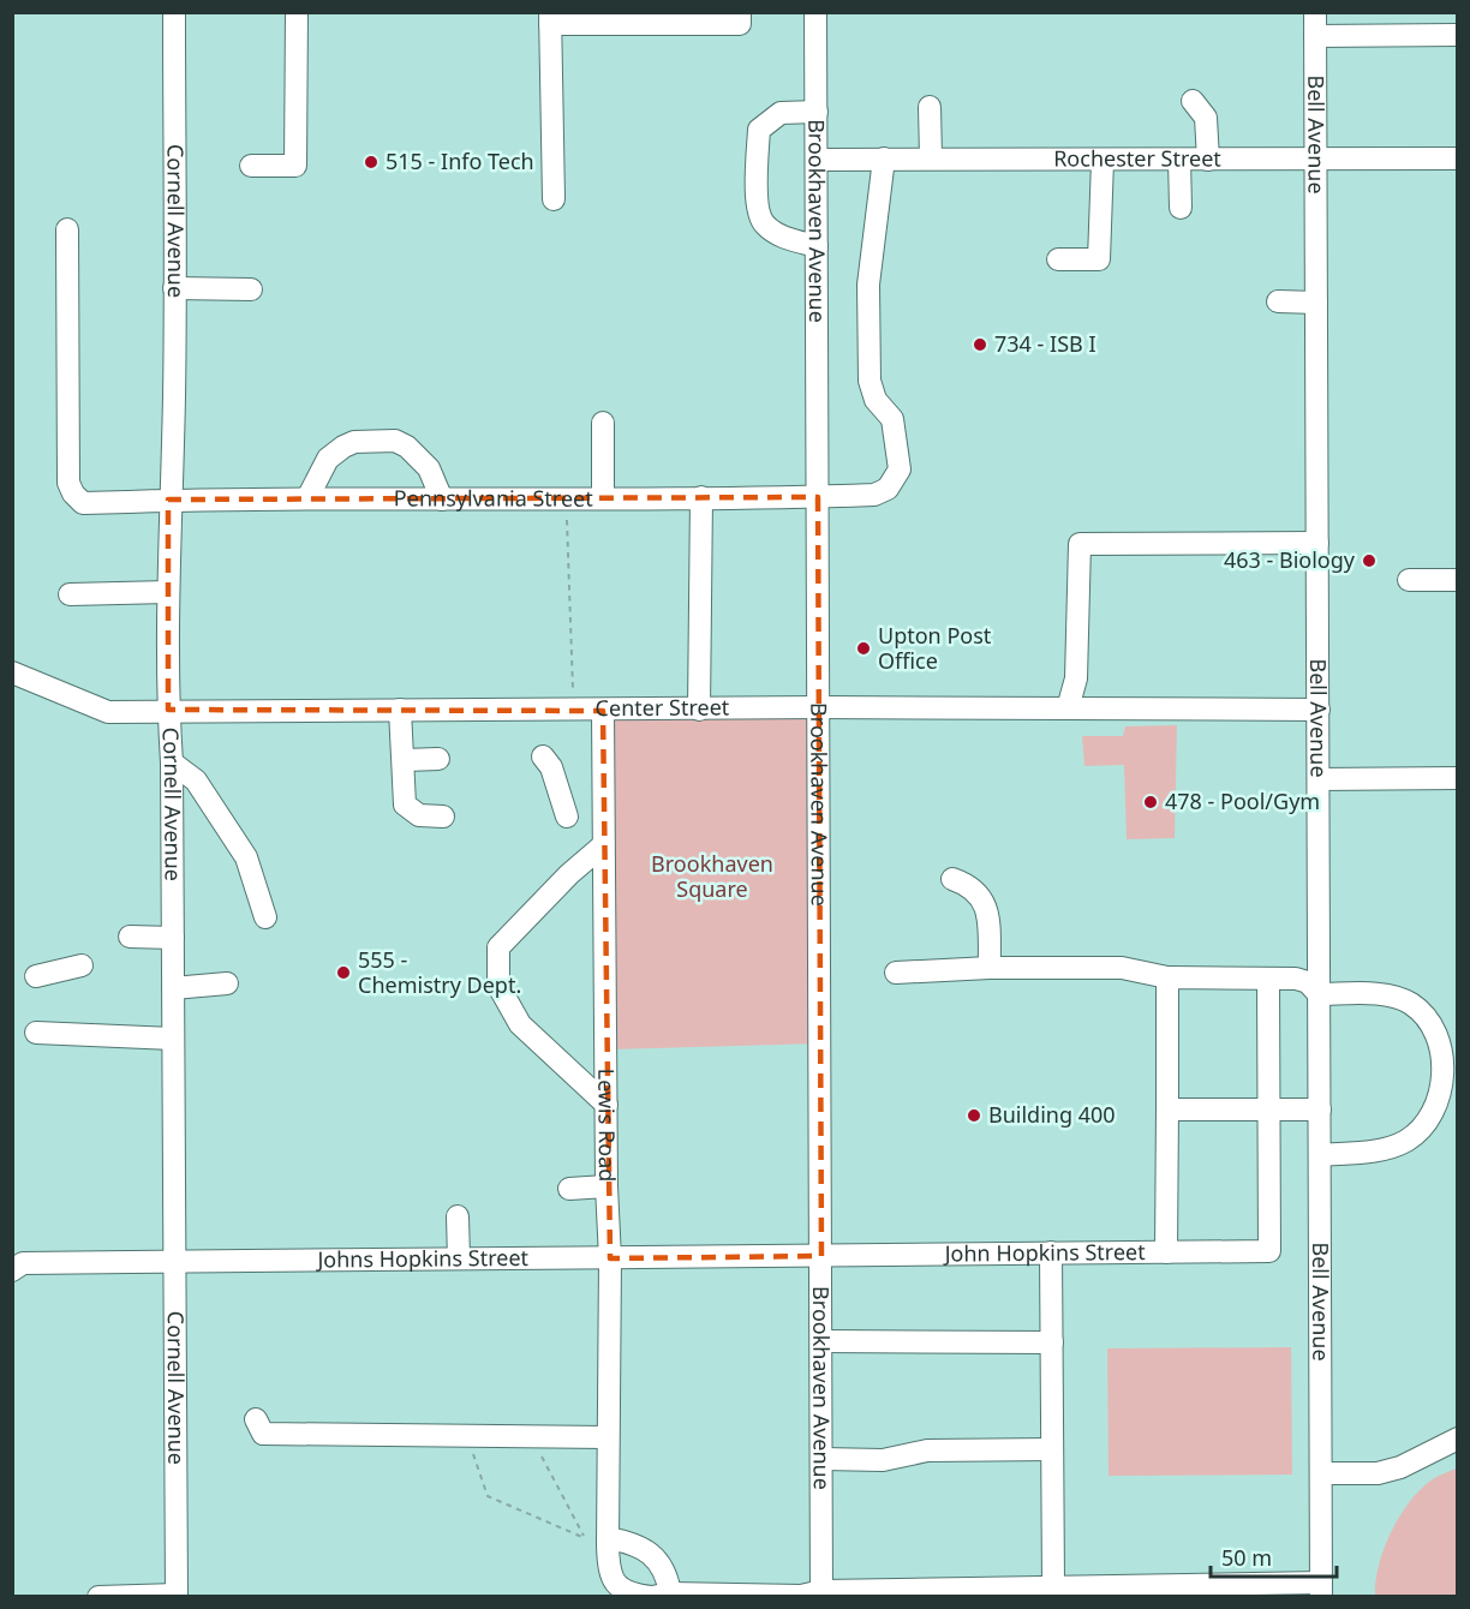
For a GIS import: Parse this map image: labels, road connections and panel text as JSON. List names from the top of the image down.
{
  "streets": {
    "street": [
      "Bell Avenue",
      "Rochester Street",
      "Cornell Avenue",
      "Brookhaven Avenue",
      "Pennsylvania Street",
      "Center Street",
      "Lewis Road",
      "John Hopkins Street",
      "Johns Hopkins Street"
    ]
  },
  "crossings": [
    ["Bell Avenue", "Rochester Street"],
    ["Bell Avenue", "Center Street"],
    ["Rochester Street", "Brookhaven Avenue"],
    ["Rochester Street", "Pennsylvania Street"],
    ["Cornell Avenue", "Pennsylvania Street"],
    ["Cornell Avenue", "Center Street"],
    ["Cornell Avenue", "Johns Hopkins Street"],
    ["Brookhaven Avenue", "Pennsylvania Street"],
    ["Brookhaven Avenue", "Center Street"],
    ["Brookhaven Avenue", "John Hopkins Street"],
    ["Brookhaven Avenue", "Johns Hopkins Street"],
    ["Center Street", "Lewis Road"],
    ["Lewis Road", "Johns Hopkins Street"],
    ["John Hopkins Street", "Johns Hopkins Street"]
  ],
  "parks": ["Brookhaven Square"],
  "places": [
    "515 - Info Tech",
    "734 - ISB I",
    "463 - Biology",
    "Upton Post Office",
    "478 - Pool/Gym",
    "555 - Chemistry Dept.",
    "Building 400"
  ],
  "scale_bar": "50 m"
}
